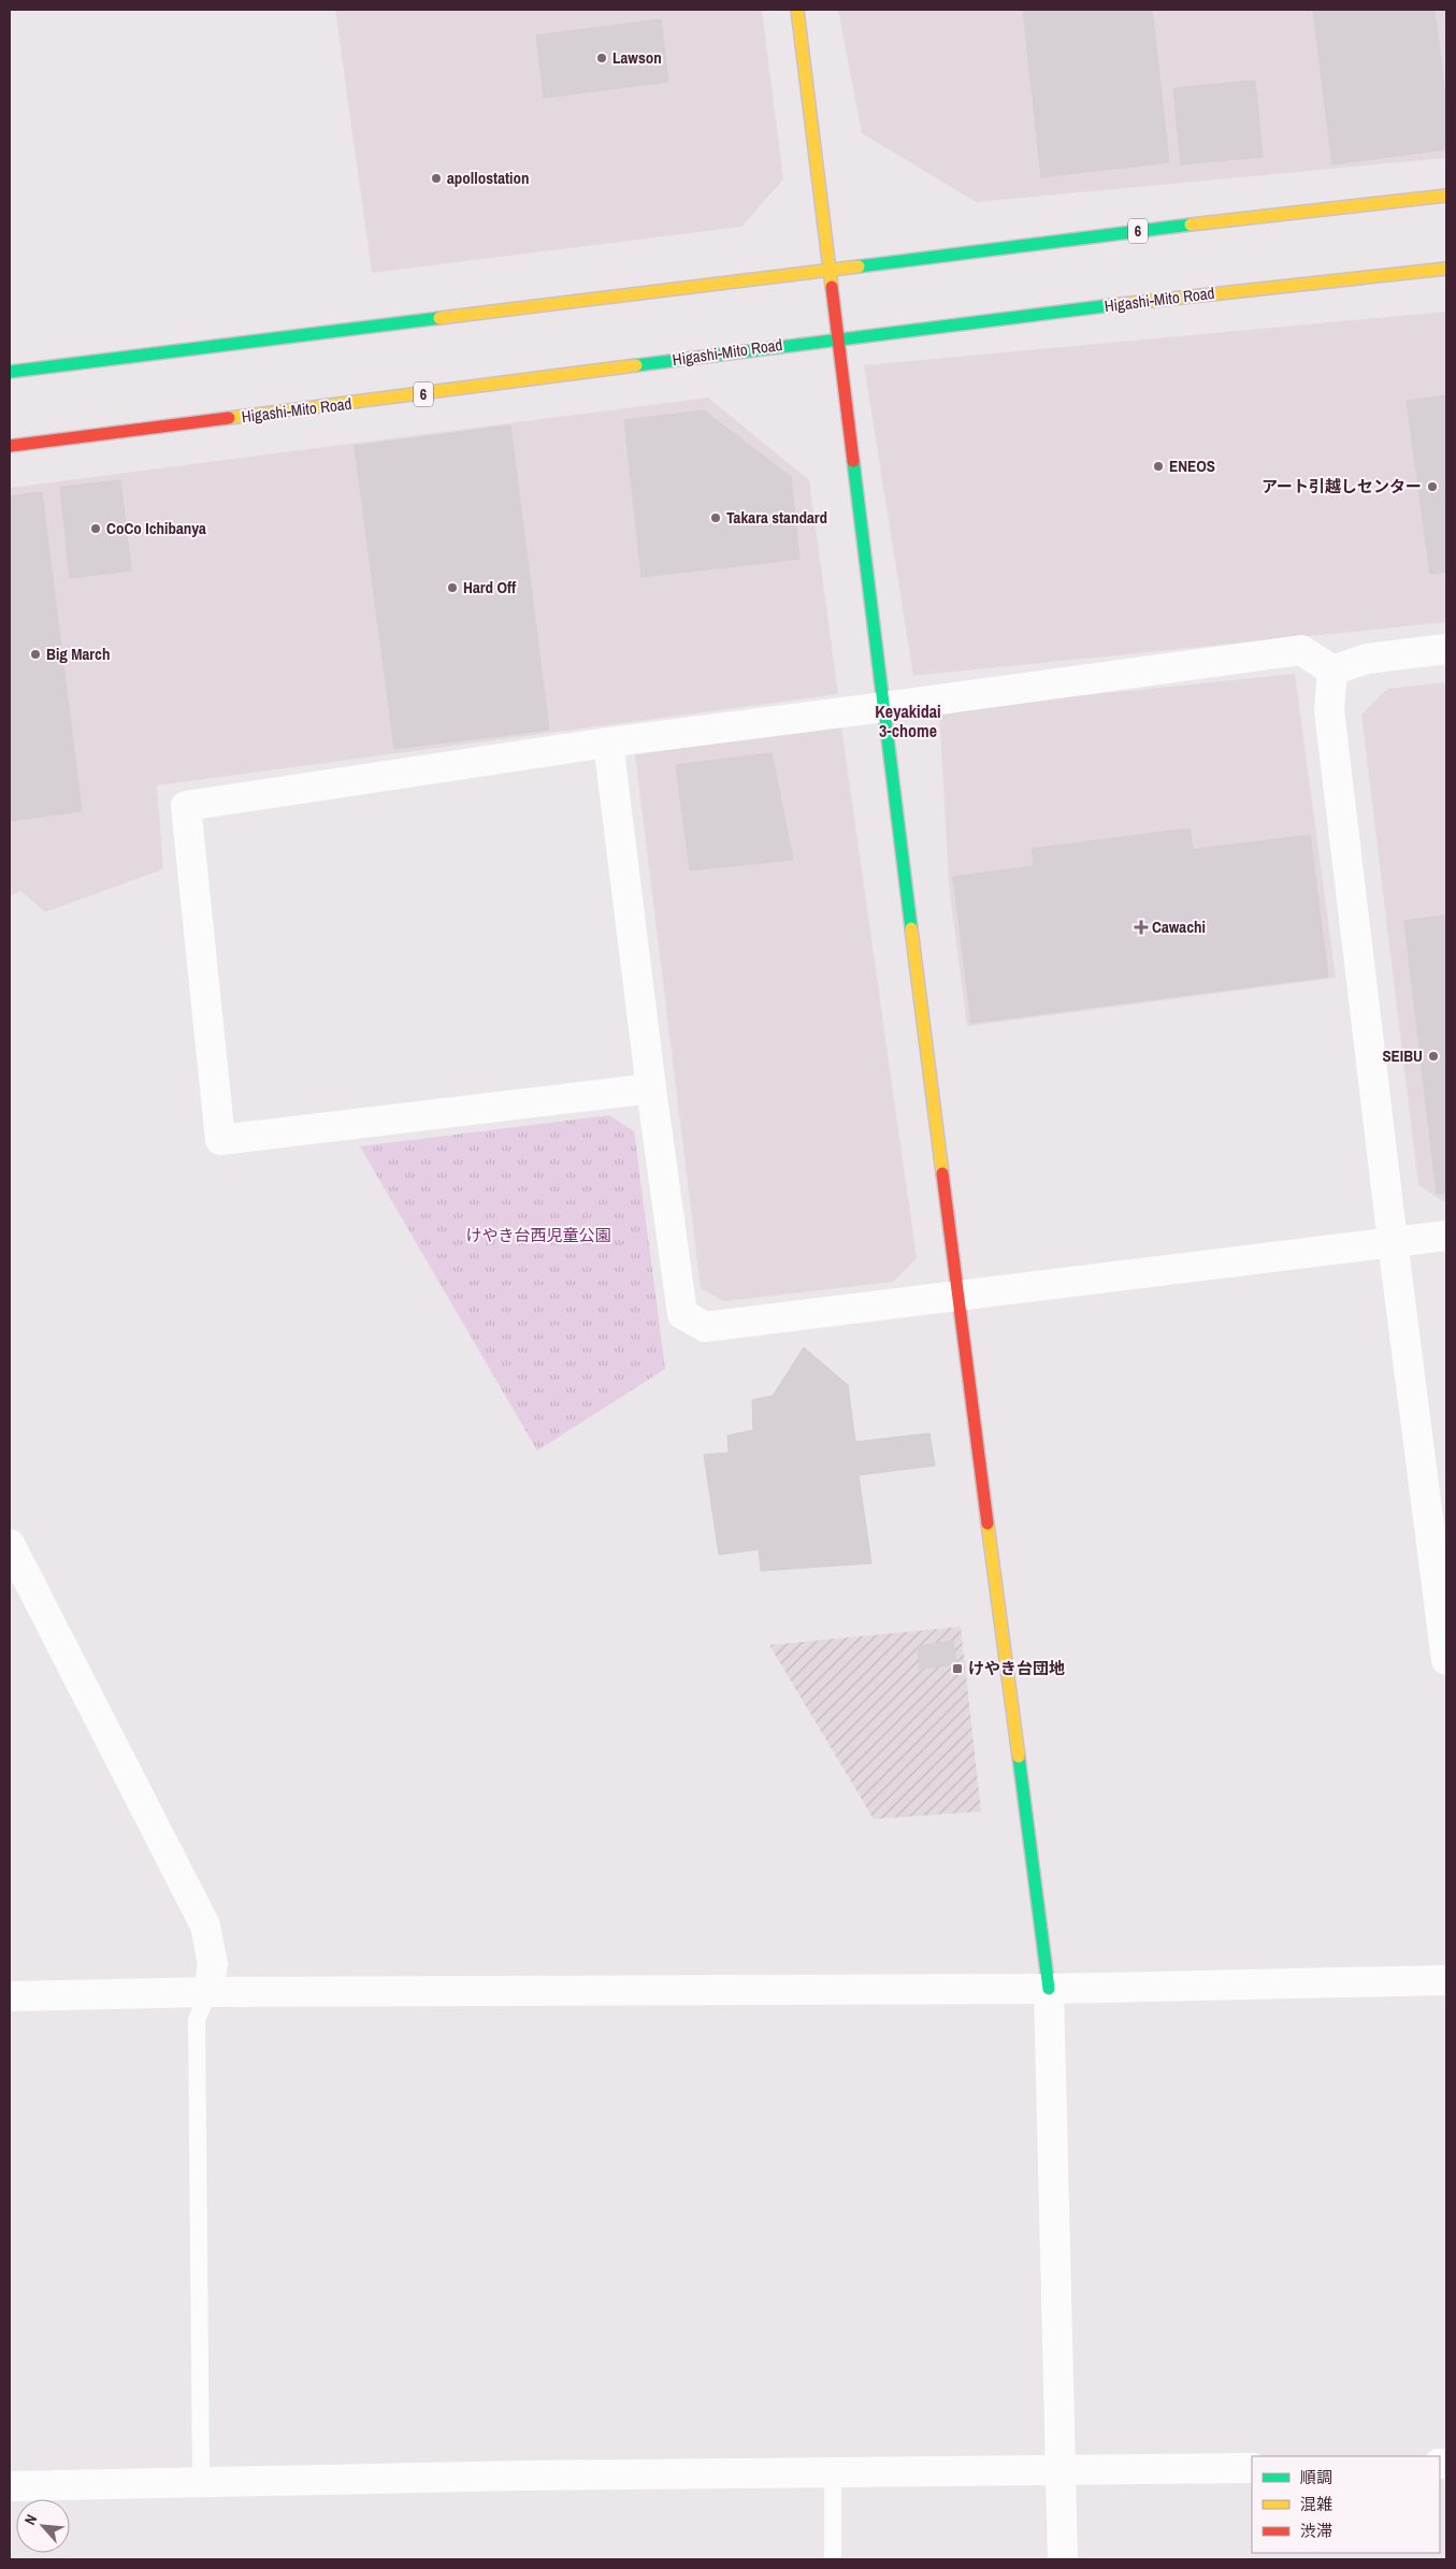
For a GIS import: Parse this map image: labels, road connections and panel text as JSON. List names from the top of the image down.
{
  "streets": {
    "main road": ["6", "Higashi-Mito Road"]
  },
  "districts": ["Keyakidai 3-chome"],
  "parks": ["けやき台西児童公園"],
  "places": {
    "other": [
      "Lawson",
      "apollostation",
      "ENEOS",
      "アート引越しセンター",
      "Takara standard",
      "CoCo Ichibanya",
      "Hard Off",
      "Big March",
      "SEIBU"
    ],
    "health": ["Cawachi"],
    "transit": ["けやき台団地"]
  },
  "legend": ["順調", "混雑", "渋滞"],
  "north": "top left"
}
